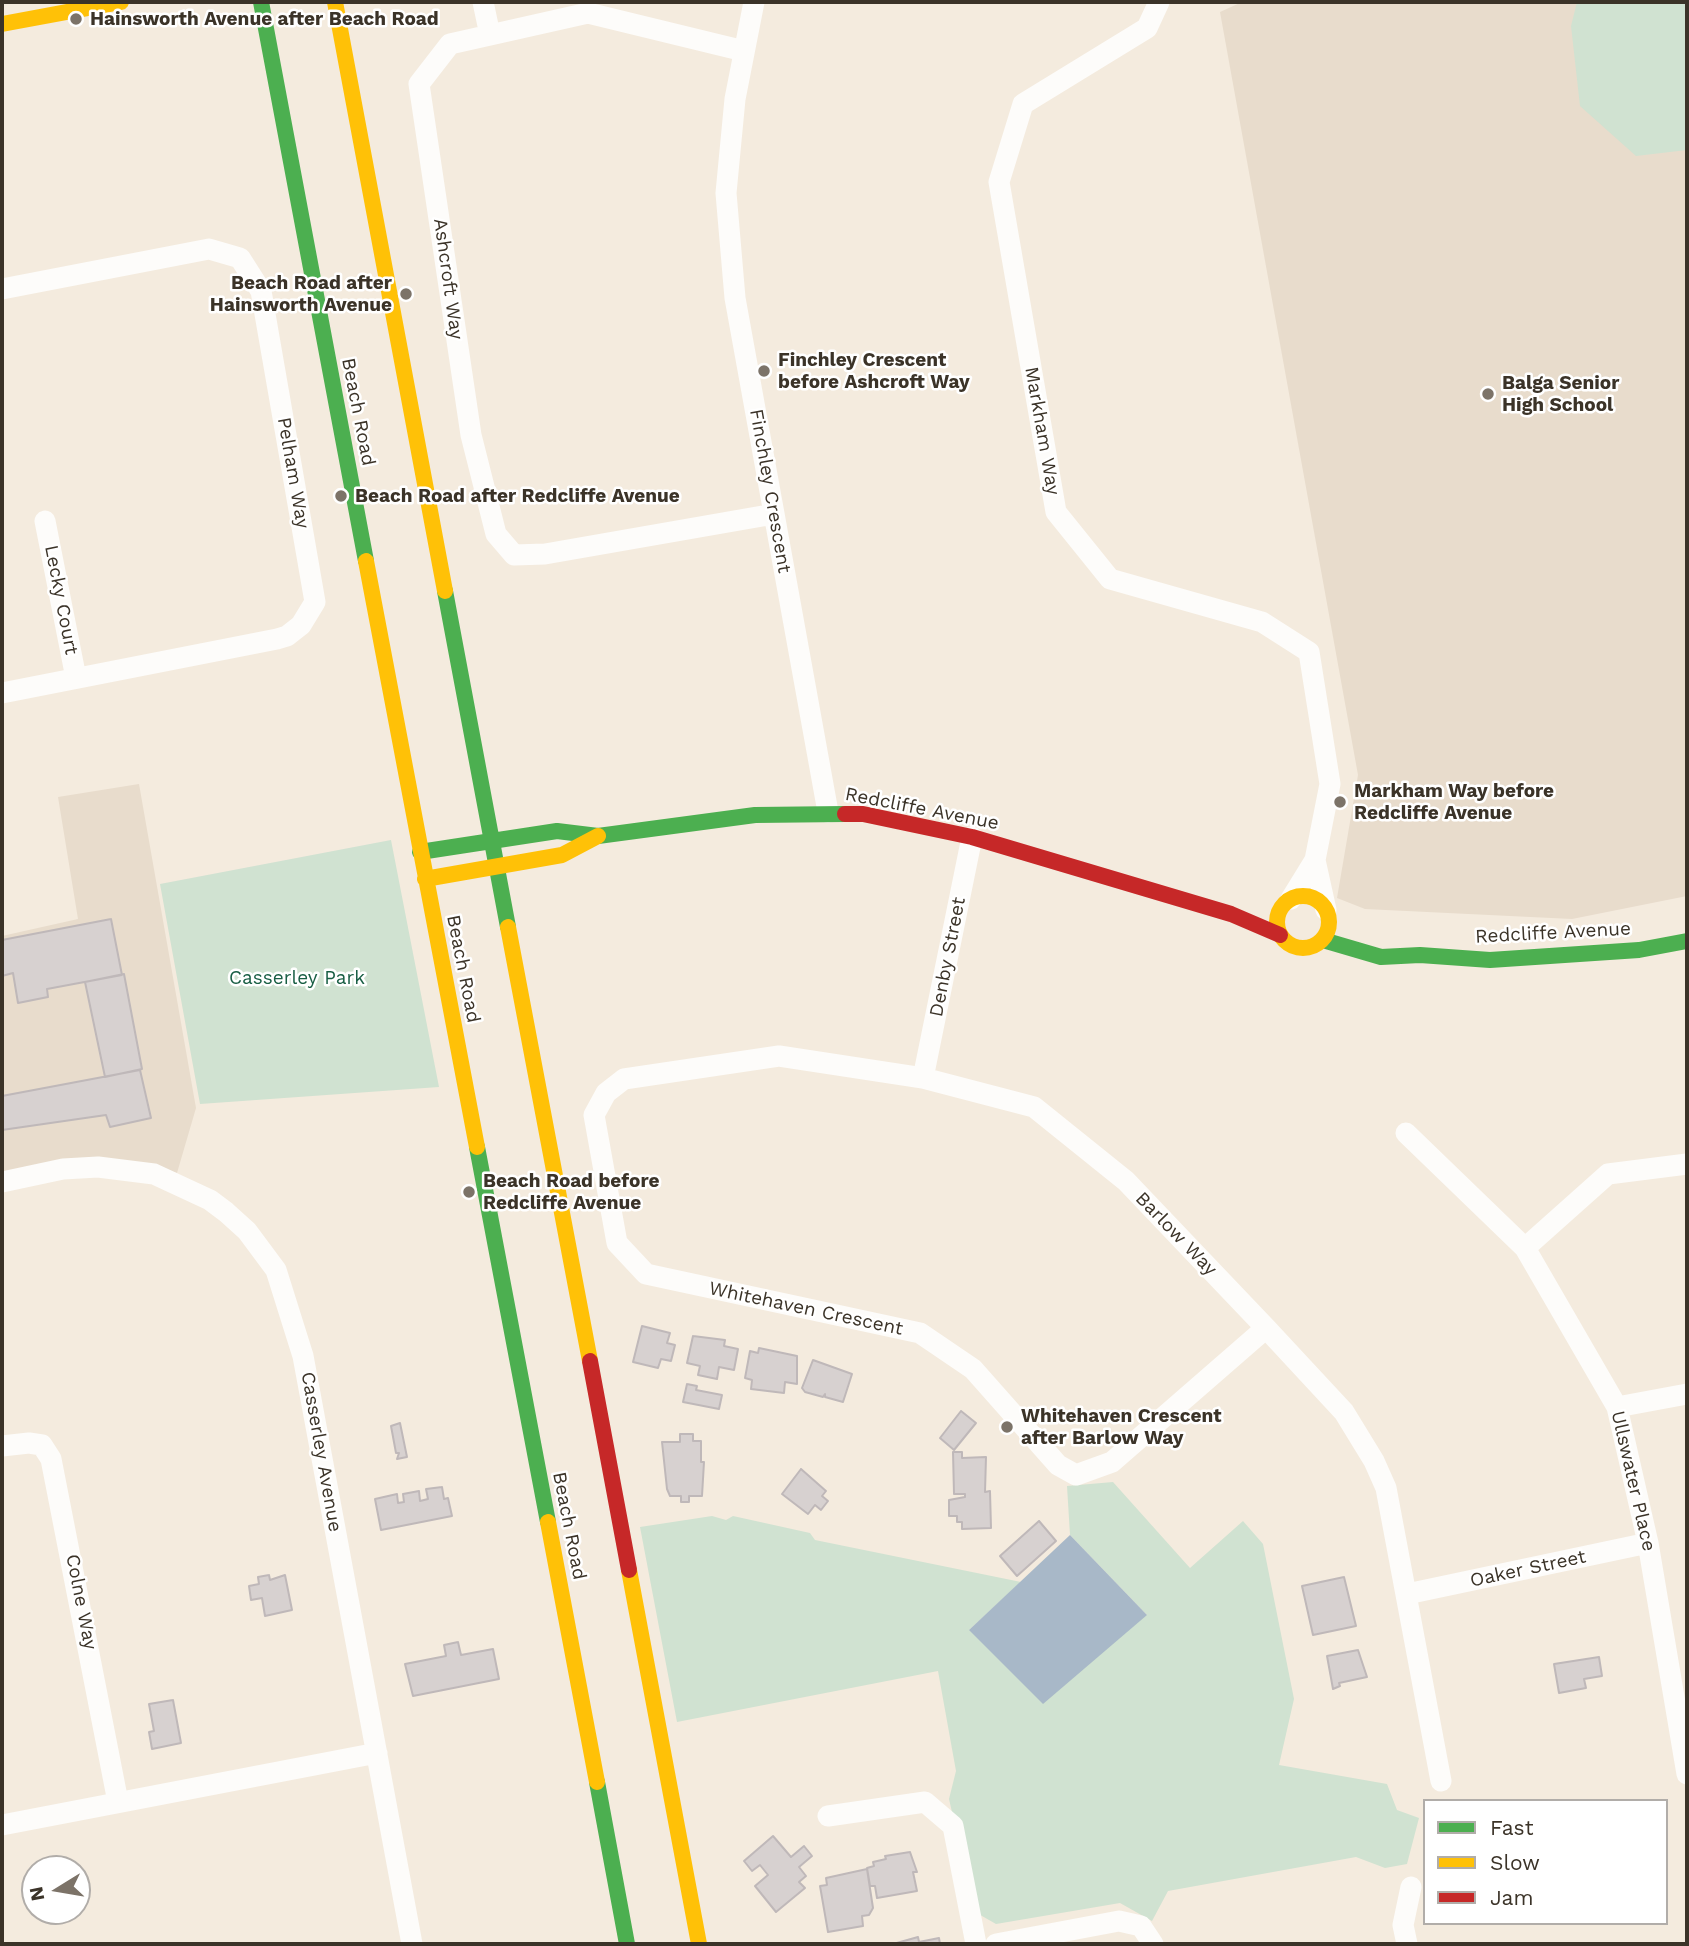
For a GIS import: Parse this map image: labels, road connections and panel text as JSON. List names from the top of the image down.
{
  "streets": {
    "main road": ["Beach Road", "Redcliffe Avenue"],
    "street": [
      "Ashcroft Way",
      "Markham Way",
      "Pelham Way",
      "Finchley Crescent",
      "Lecky Court",
      "Denby Street",
      "Barlow Way",
      "Whitehaven Crescent",
      "Casserley Avenue",
      "Ullswater Place",
      "Oaker Street",
      "Colne Way"
    ]
  },
  "crossings": [
    ["Ashcroft Way", "Finchley Crescent"],
    ["Beach Road", "Redcliffe Avenue"],
    ["Markham Way", "Redcliffe Avenue"],
    ["Pelham Way", "Lecky Court"],
    ["Finchley Crescent", "Redcliffe Avenue"],
    ["Redcliffe Avenue", "Denby Street"],
    ["Denby Street", "Barlow Way"],
    ["Barlow Way", "Whitehaven Crescent"],
    ["Barlow Way", "Oaker Street"],
    ["Ullswater Place", "Oaker Street"]
  ],
  "parks": ["Casserley Park"],
  "places": [
    "Hainsworth Avenue after Beach Road",
    "Beach Road after Hainsworth Avenue",
    "Finchley Crescent before Ashcroft Way",
    "Balga Senior High School",
    "Beach Road after Redcliffe Avenue",
    "Markham Way before Redcliffe Avenue",
    "Beach Road before Redcliffe Avenue",
    "Whitehaven Crescent after Barlow Way"
  ],
  "legend": ["Fast", "Slow", "Jam"],
  "north": "left"
}
